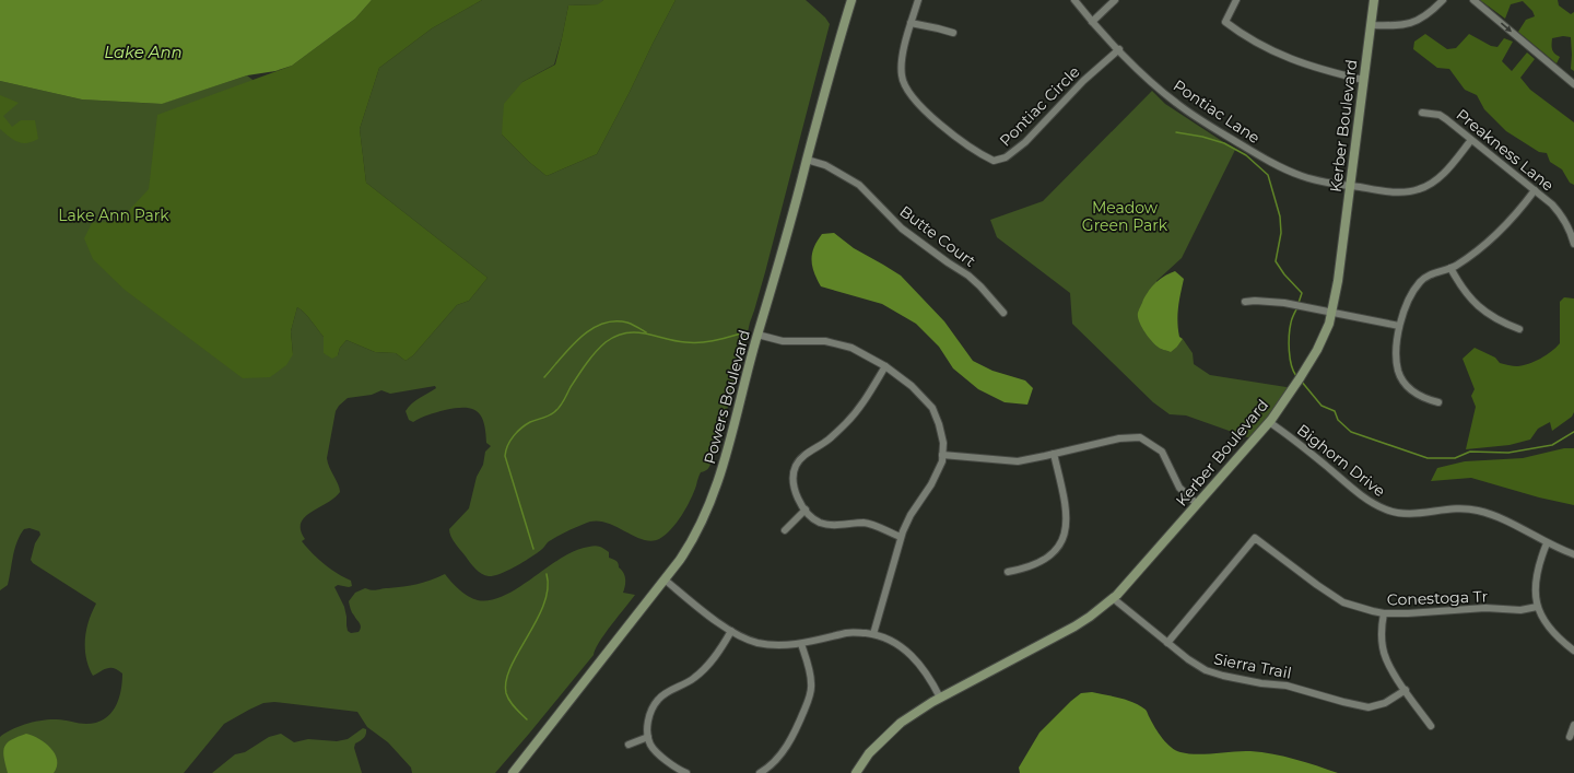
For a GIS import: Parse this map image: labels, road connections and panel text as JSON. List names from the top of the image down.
{
  "streets": {
    "street": [
      "Pontiac Circle",
      "Pontiac Lane",
      "Kerber Boulevard",
      "Preakness Lane",
      "Butte Court",
      "Powers Boulevard",
      "Bighorn Drive",
      "Conestoga Tr",
      "Sierra Trail"
    ]
  },
  "crossings": [
    ["Pontiac Circle", "Pontiac Lane"],
    ["Pontiac Lane", "Kerber Boulevard"],
    ["Pontiac Lane", "Preakness Lane"],
    ["Kerber Boulevard", "Bighorn Drive"],
    ["Kerber Boulevard", "Sierra Trail"],
    ["Butte Court", "Powers Boulevard"],
    ["Conestoga Tr", "Sierra Trail"]
  ],
  "water": ["Lake Ann"],
  "parks": ["Meadow Green Park", "Lake Ann Park"]
}
